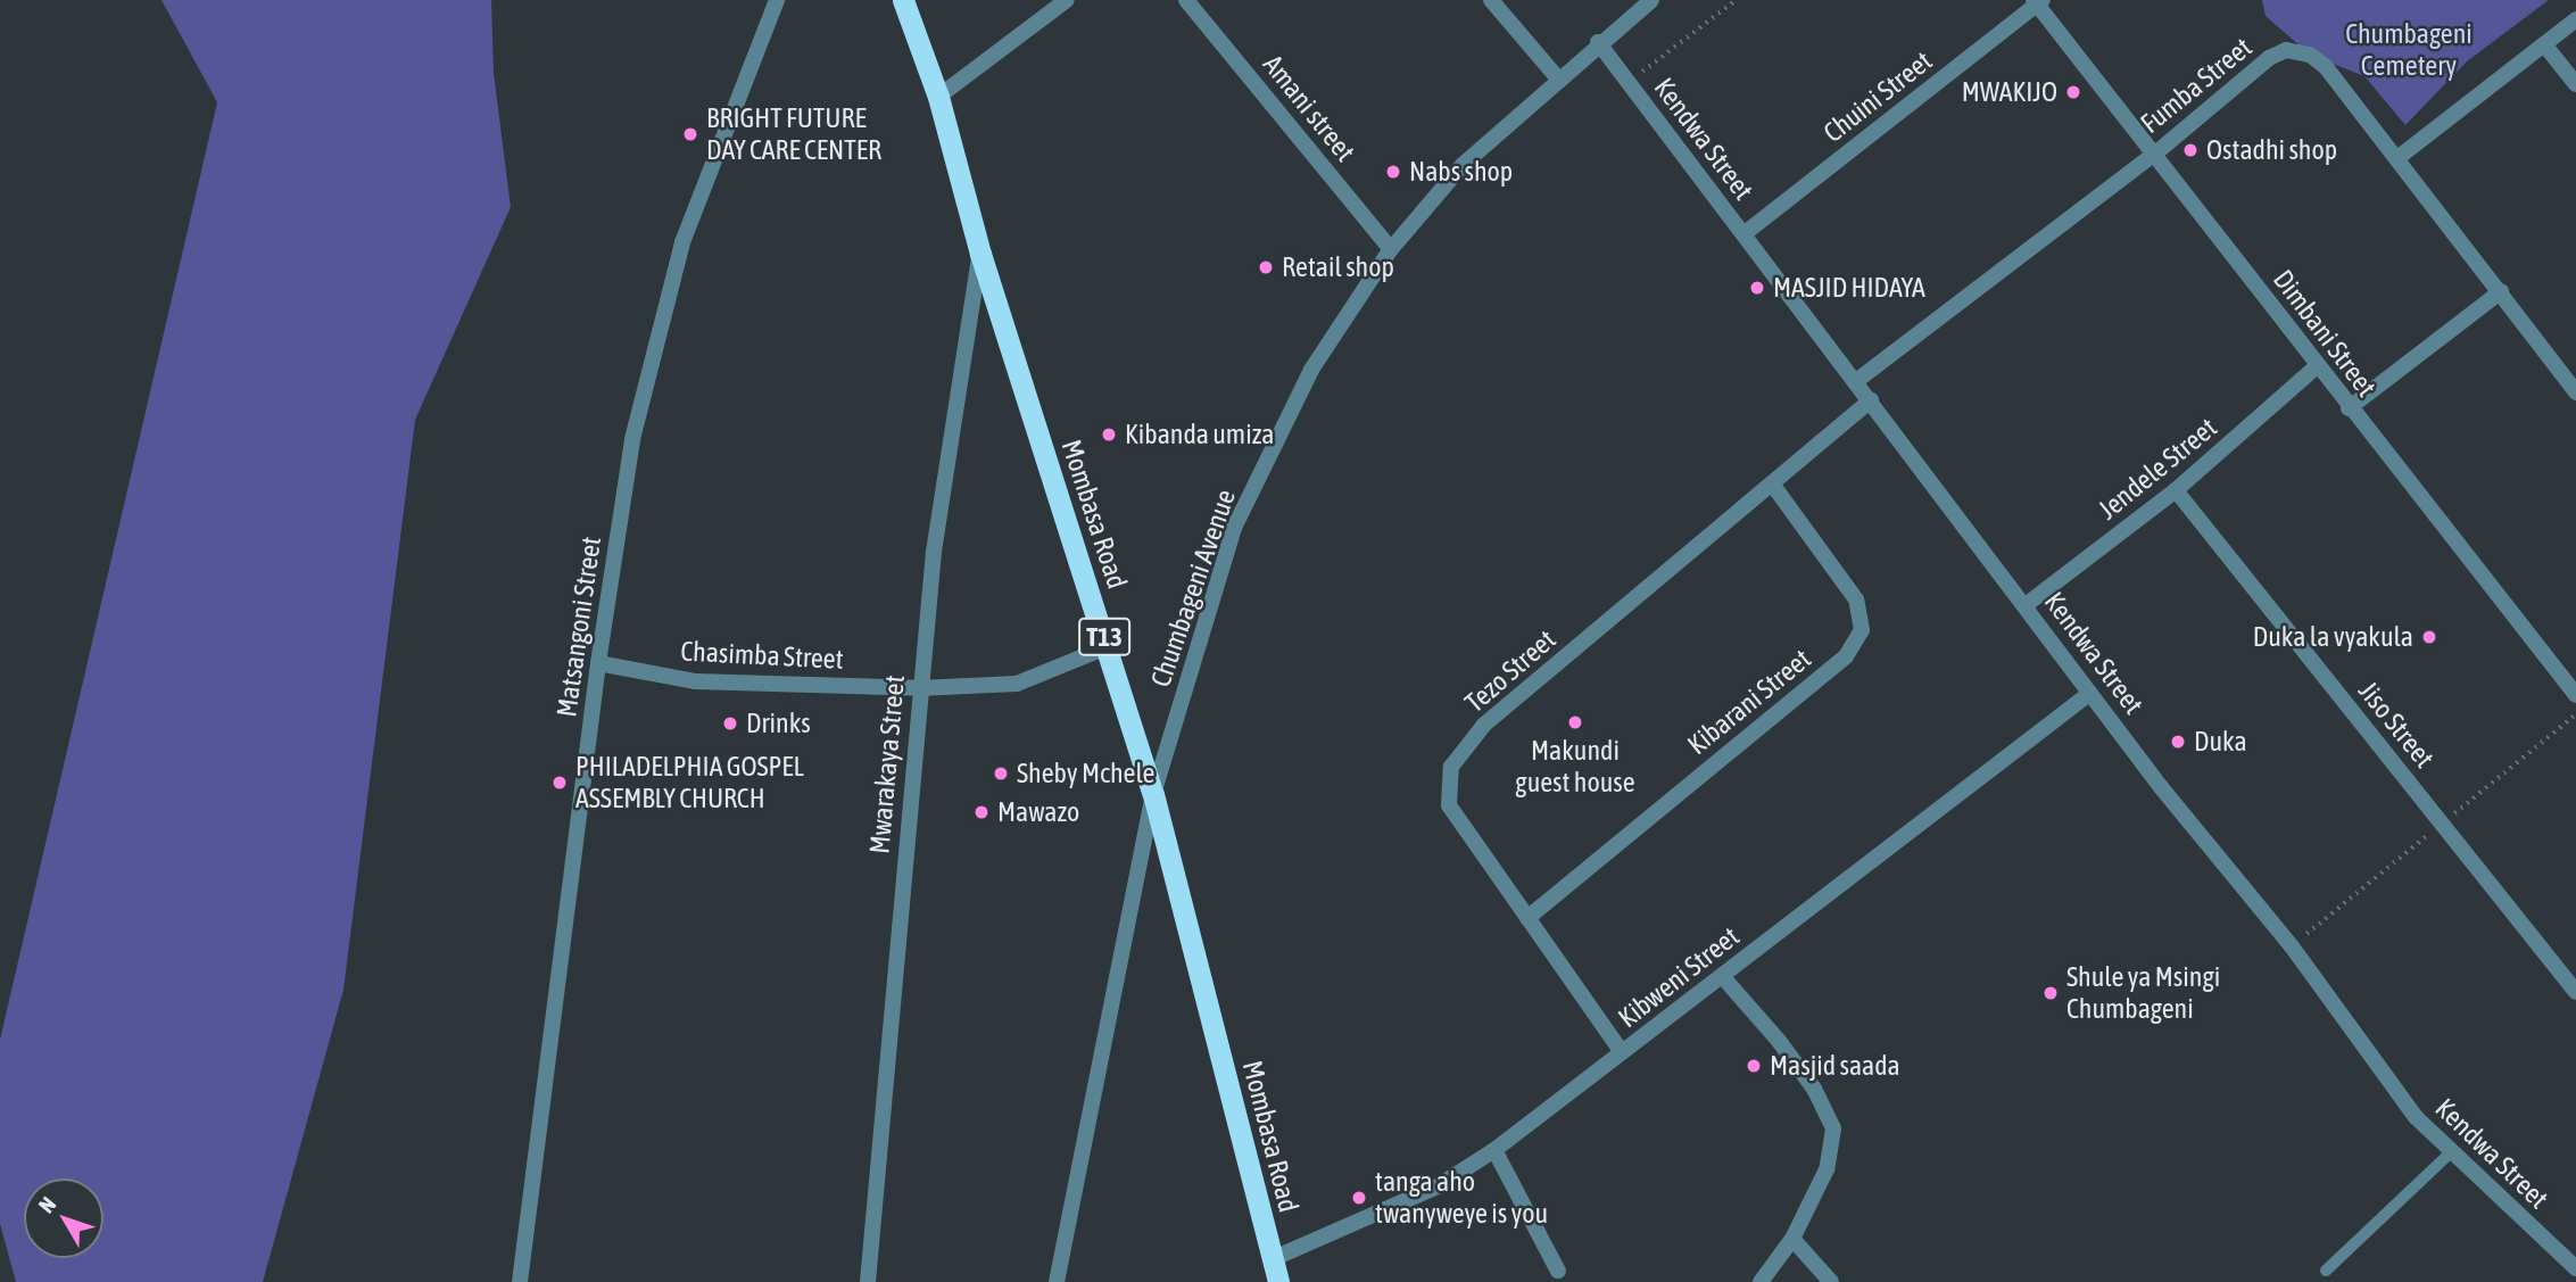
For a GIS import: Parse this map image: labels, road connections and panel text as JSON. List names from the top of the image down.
{
  "streets": {
    "highway": ["Mombasa Road", "T13"],
    "street": [
      "Fumba Street",
      "Chuini Street",
      "Amani street",
      "Kendwa Street",
      "Dimbani Street",
      "Jendele Street",
      "Chumbageni Avenue",
      "Matsangoni Street",
      "Chasimba Street",
      "Tezo Street",
      "Kibarani Street",
      "Jiso Street",
      "Mwarakaya Street",
      "Kibweni Street"
    ]
  },
  "crossings": [
    ["Fumba Street", "Kendwa Street"],
    ["Fumba Street", "Dimbani Street"],
    ["Chuini Street", "Kendwa Street"],
    ["Chuini Street", "Dimbani Street"],
    ["Amani street", "Chumbageni Avenue"],
    ["Kendwa Street", "Jendele Street"],
    ["Kendwa Street", "Chumbageni Avenue"],
    ["Kendwa Street", "Tezo Street"],
    ["Kendwa Street", "Kibweni Street"],
    ["Dimbani Street", "Jendele Street"],
    ["Jendele Street", "Jiso Street"],
    ["Mombasa Road", "Chumbageni Avenue"],
    ["Mombasa Road", "Chasimba Street"],
    ["Mombasa Road", "Mwarakaya Street"],
    ["Mombasa Road", "Kibweni Street"],
    ["Matsangoni Street", "Chasimba Street"],
    ["Chasimba Street", "Mwarakaya Street"],
    ["Tezo Street", "Kibarani Street"],
    ["Tezo Street", "Kibweni Street"]
  ],
  "parks": ["Chumbageni Cemetery"],
  "places": [
    "MWAKIJO",
    "BRIGHT FUTURE DAY CARE CENTER",
    "Ostadhi shop",
    "Nabs shop",
    "Retail shop",
    "MASJID HIDAYA",
    "Kibanda umiza",
    "Duka la vyakula",
    "Makundi guest house",
    "Drinks",
    "Duka",
    "Sheby Mchele",
    "PHILADELPHIA GOSPEL ASSEMBLY CHURCH",
    "Mawazo",
    "Shule ya Msingi Chumbageni",
    "Masjid saada",
    "tanga aho twanyweye is you"
  ],
  "north": "top left"
}
